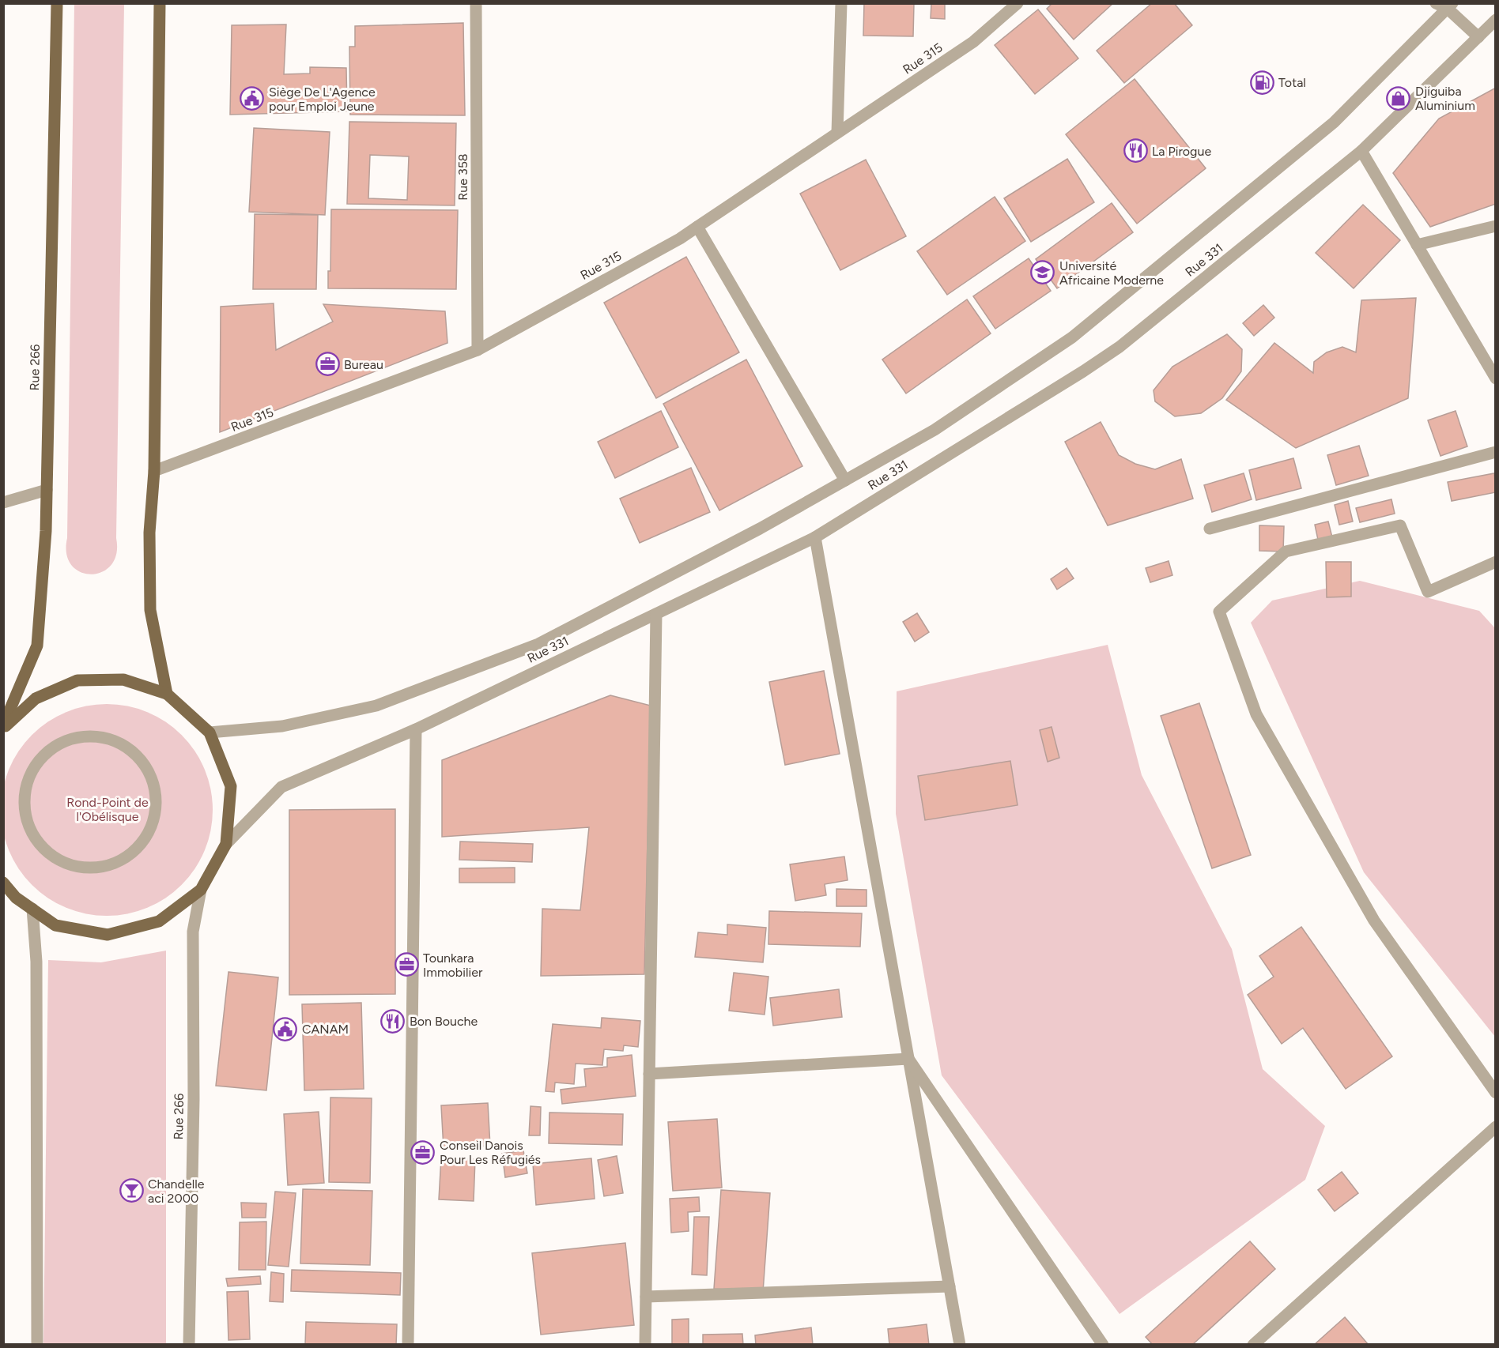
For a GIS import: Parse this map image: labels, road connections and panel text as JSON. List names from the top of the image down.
{
  "streets": {
    "main road": ["Rue 266"],
    "street": ["Rue 315", "Rue 358", "Rue 331"]
  },
  "crossings": [
    ["Rue 315", "Rue 358"]
  ],
  "parks": ["Rond-Point de l'Obélisque"],
  "places": {
    "fuel station": ["Total"],
    "shop": ["Djiguiba Aluminium"],
    "public building": ["Siège De L'Agence pour Emploi Jeune", "CANAM"],
    "restaurant": ["La Pirogue", "Bon Bouche"],
    "school or university": ["Université Africaine Moderne"],
    "office": ["Bureau", "Tounkara Immobilier", "Conseil Danois Pour Les Réfugiés"],
    "bar": ["Chandelle aci 2000"]
  }
}
